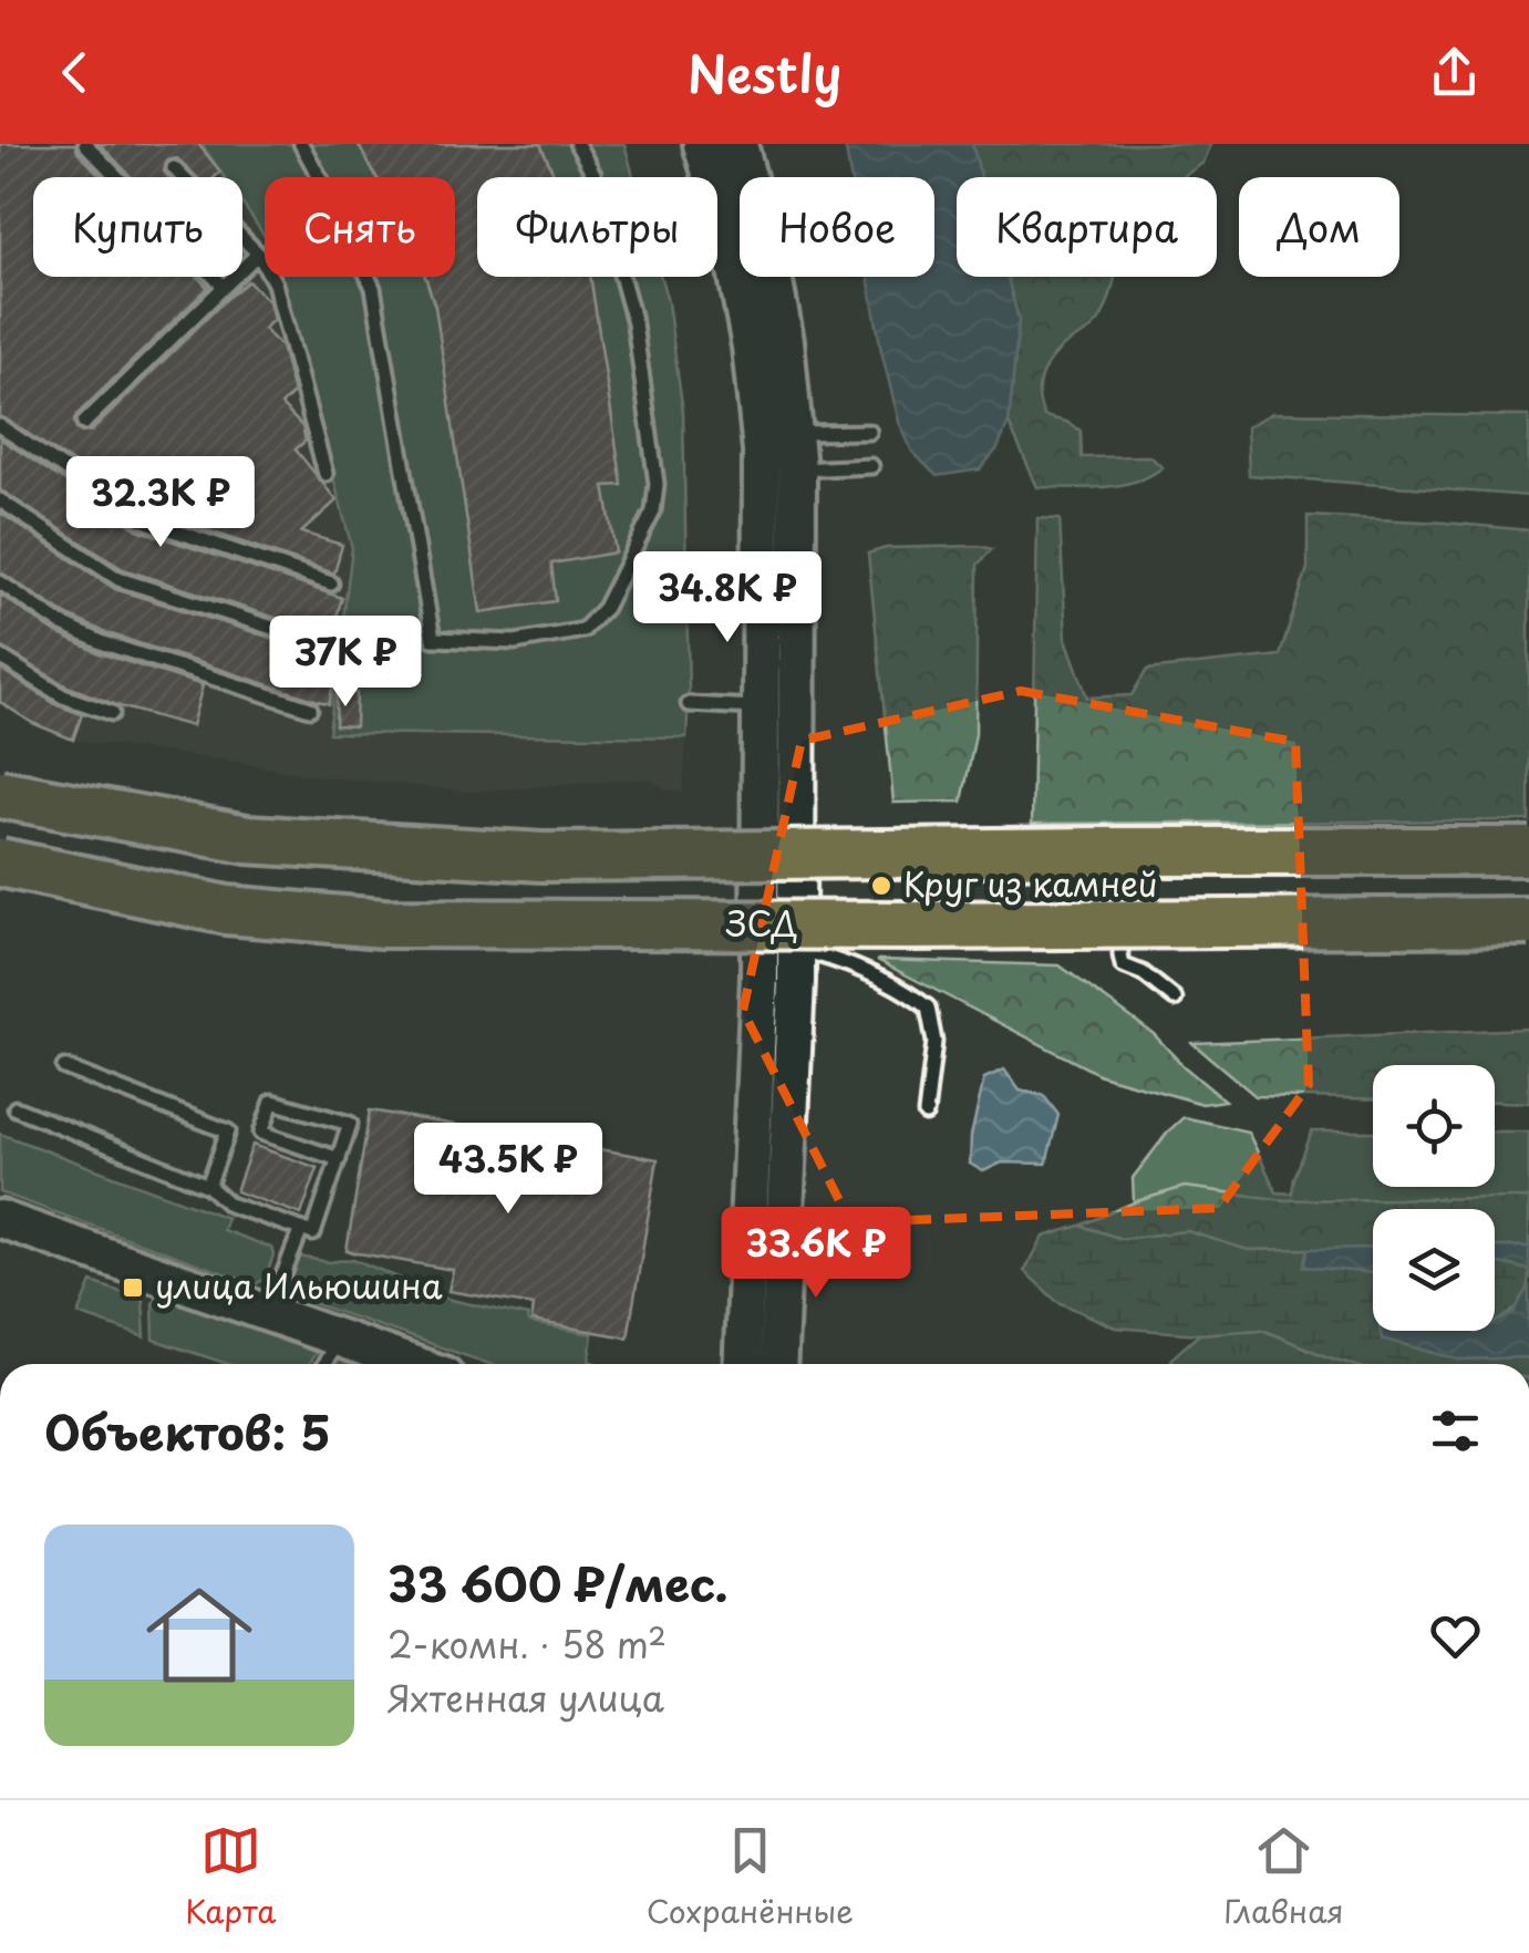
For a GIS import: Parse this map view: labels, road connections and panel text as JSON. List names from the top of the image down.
{
  "streets": {
    "highway": ["ЗСД"]
  },
  "places": {
    "other": ["Круг из камней"],
    "transit": ["улица Ильюшина"]
  },
  "page": {
    "header": "Nestly",
    "chip": [
      "Купить",
      "Снять",
      "Фильтры",
      "Новое",
      "Квартира",
      "Дом"
    ],
    "price": [
      "32.3K ₽",
      "34.8K ₽",
      "37K ₽",
      "43.5K ₽",
      "33.6K ₽"
    ],
    "heading": "Объектов: 5",
    "list": [
      {
        "name": "33 600 ₽/мес.",
        "note": "2-комн. · 58 m² · Яхтенная улица"
      }
    ],
    "tabs": ["Карта", "Сохранённые", "Главная"]
  }
}
